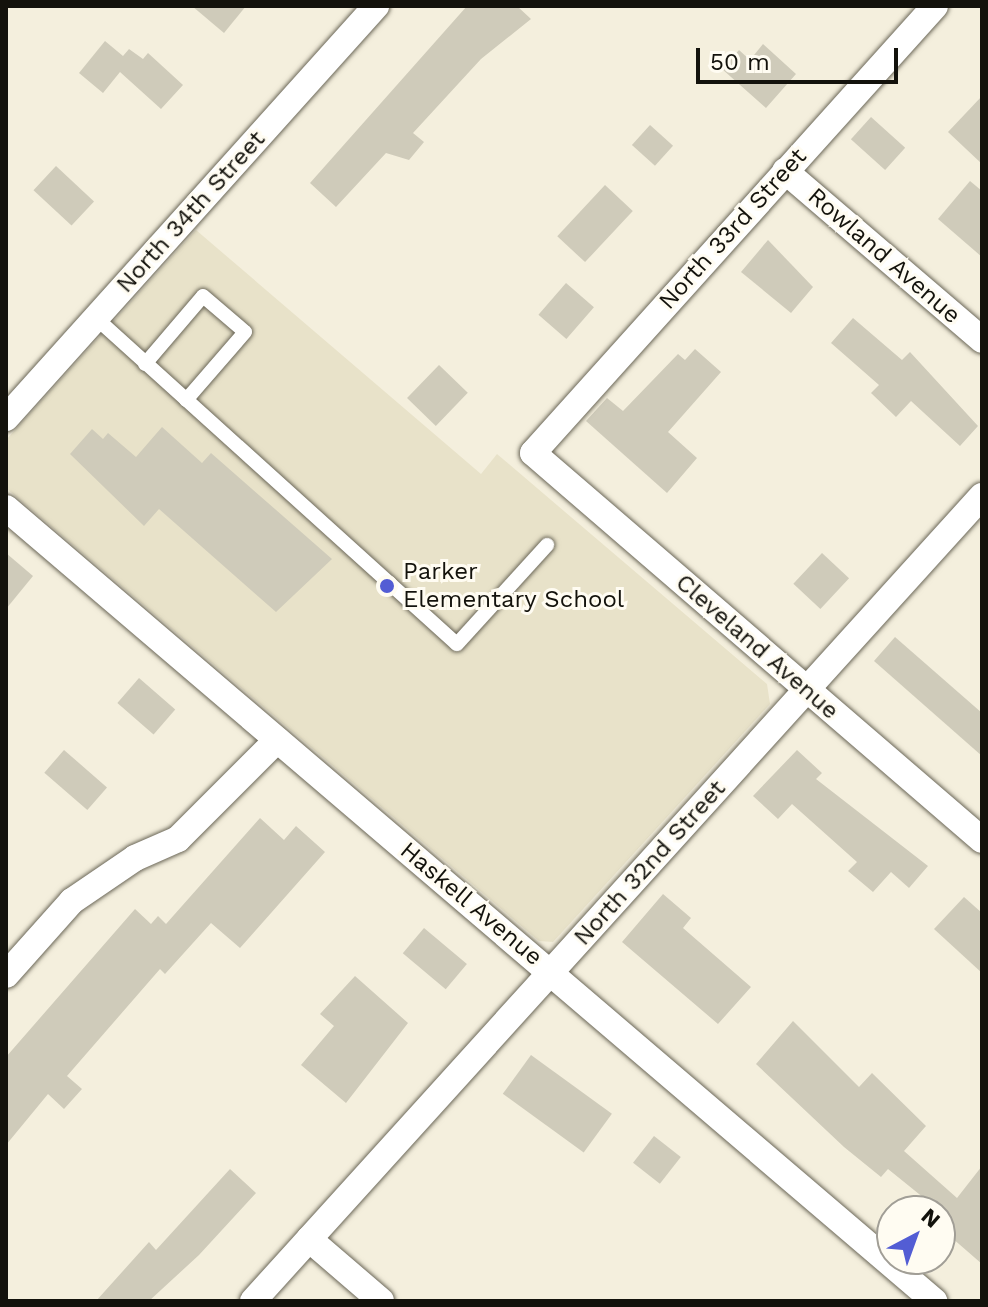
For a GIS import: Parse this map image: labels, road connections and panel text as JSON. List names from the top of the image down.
{
  "streets": {
    "street": [
      "North 34th Street",
      "North 33rd Street",
      "Rowland Avenue",
      "Cleveland Avenue",
      "North 32nd Street",
      "Haskell Avenue"
    ]
  },
  "crossings": [
    ["North 33rd Street", "Rowland Avenue"],
    ["North 33rd Street", "Cleveland Avenue"],
    ["Cleveland Avenue", "North 32nd Street"],
    ["North 32nd Street", "Haskell Avenue"]
  ],
  "places": ["Parker Elementary School"],
  "scale_bar": "50 m",
  "north": "top right"
}
